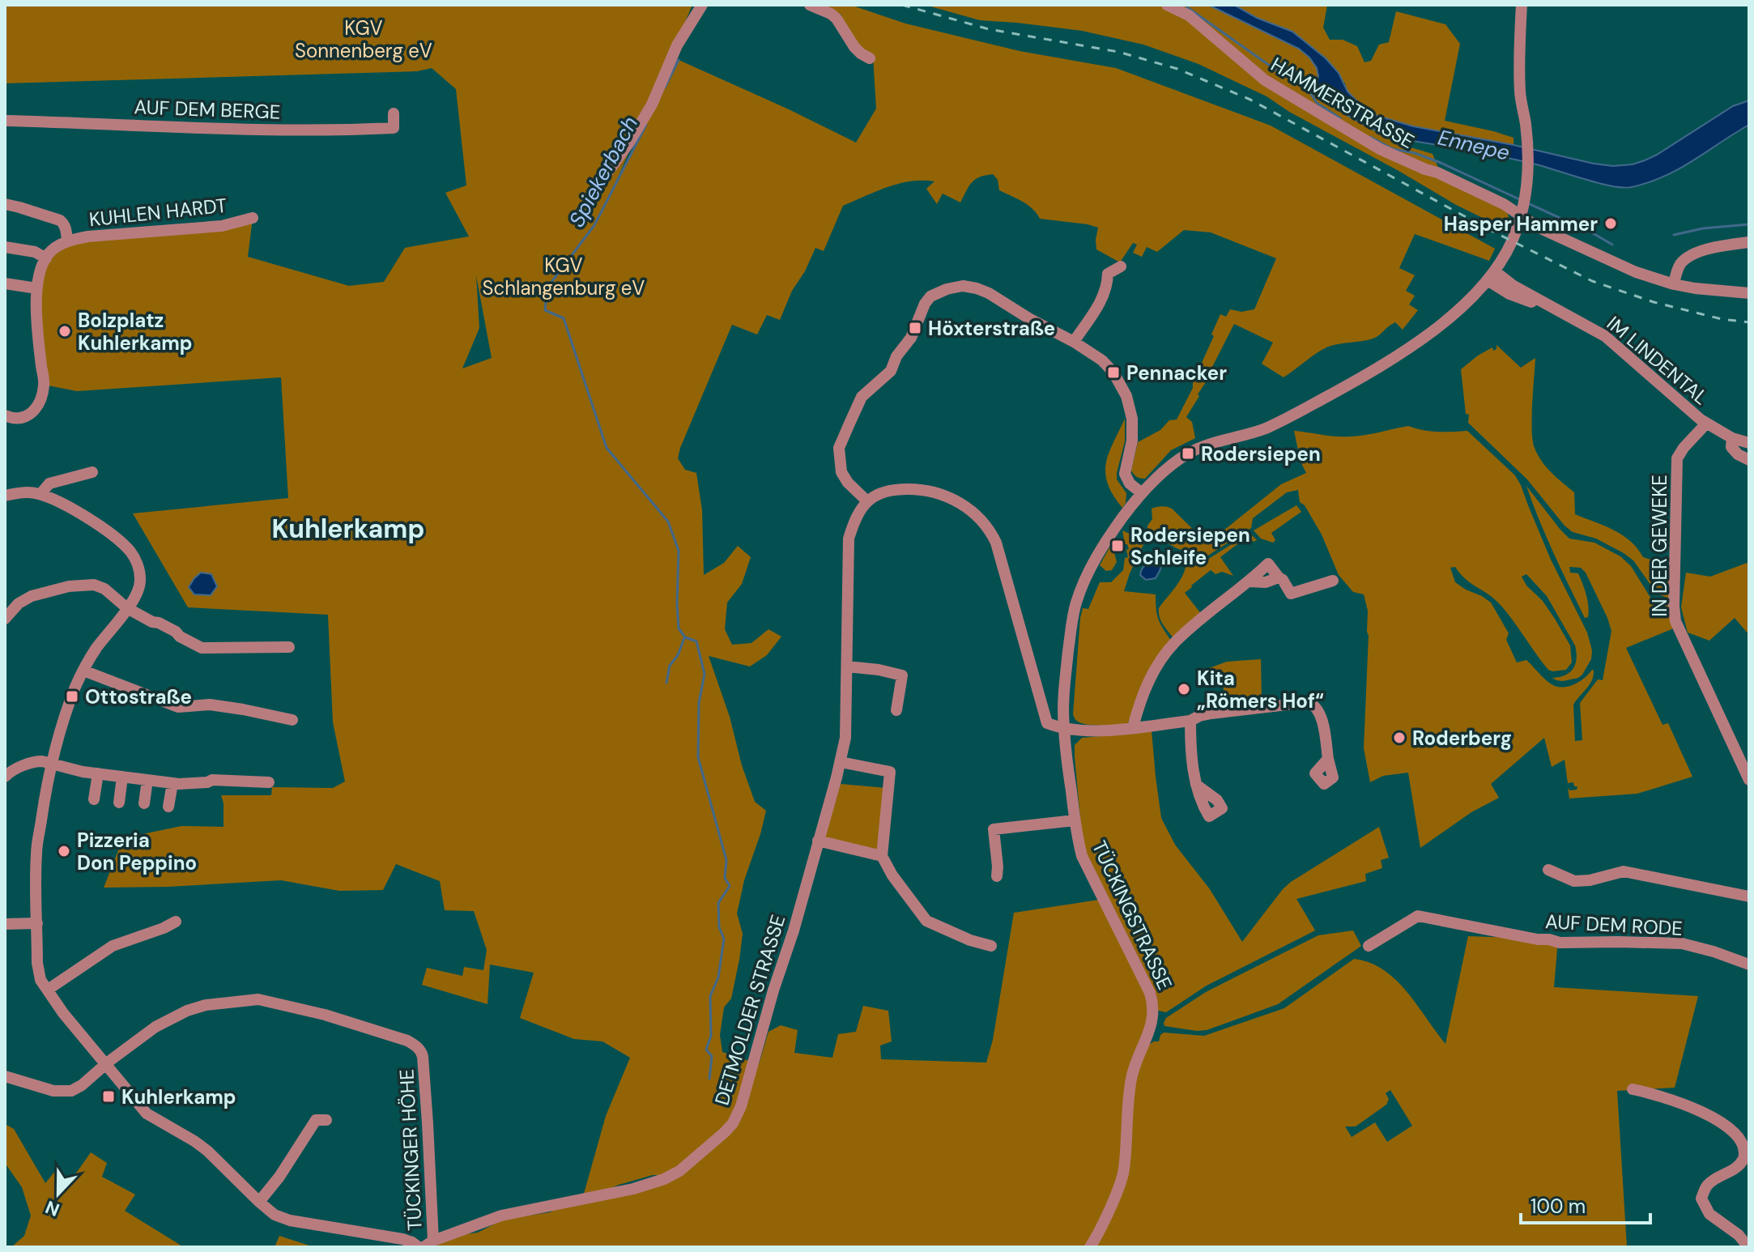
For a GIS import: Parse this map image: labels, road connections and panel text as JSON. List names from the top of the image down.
{
  "streets": {
    "street": [
      "HAMMERSTRASSE",
      "AUF DEM BERGE",
      "KUHLEN HARDT",
      "IM LINDENTAL",
      "IN DER GEWEKE",
      "TÜCKINGSTRASSE",
      "AUF DEM RODE",
      "DETMOLDER STRASSE",
      "TÜCKINGER HÖHE"
    ]
  },
  "crossings": [
    ["HAMMERSTRASSE", "TÜCKINGSTRASSE"],
    ["IM LINDENTAL", "IN DER GEWEKE"],
    ["IM LINDENTAL", "TÜCKINGSTRASSE"],
    ["DETMOLDER STRASSE", "TÜCKINGER HÖHE"]
  ],
  "districts": ["Kuhlerkamp"],
  "water": ["Ennepe", "Spiekerbach"],
  "parks": ["KGV Sonnenberg eV", "KGV Schlangenburg eV"],
  "places": {
    "other": [
      "Hasper Hammer",
      "Bolzplatz Kuhlerkamp",
      "Kita „Römers Hof“",
      "Roderberg",
      "Pizzeria Don Peppino"
    ],
    "transit": [
      "Höxterstraße",
      "Pennacker",
      "Rodersiepen",
      "Rodersiepen Schleife",
      "Ottostraße",
      "Kuhlerkamp"
    ]
  },
  "scale_bar": "100 m",
  "north": "bottom"
}
